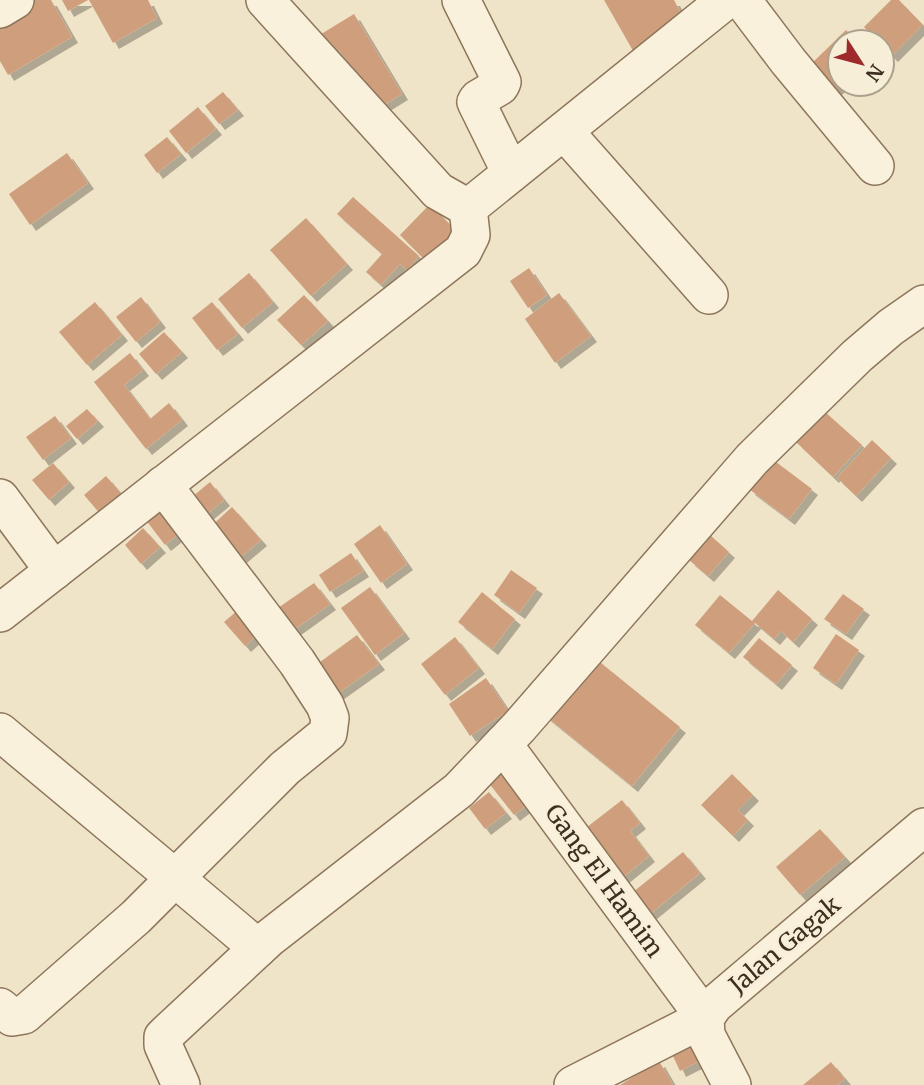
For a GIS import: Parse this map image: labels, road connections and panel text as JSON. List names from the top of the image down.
{
  "streets": {
    "street": ["Gang El Hamim", "Jalan Gagak"]
  },
  "crossings": [
    ["Gang El Hamim", "Jalan Gagak"]
  ],
  "north": "bottom right"
}
